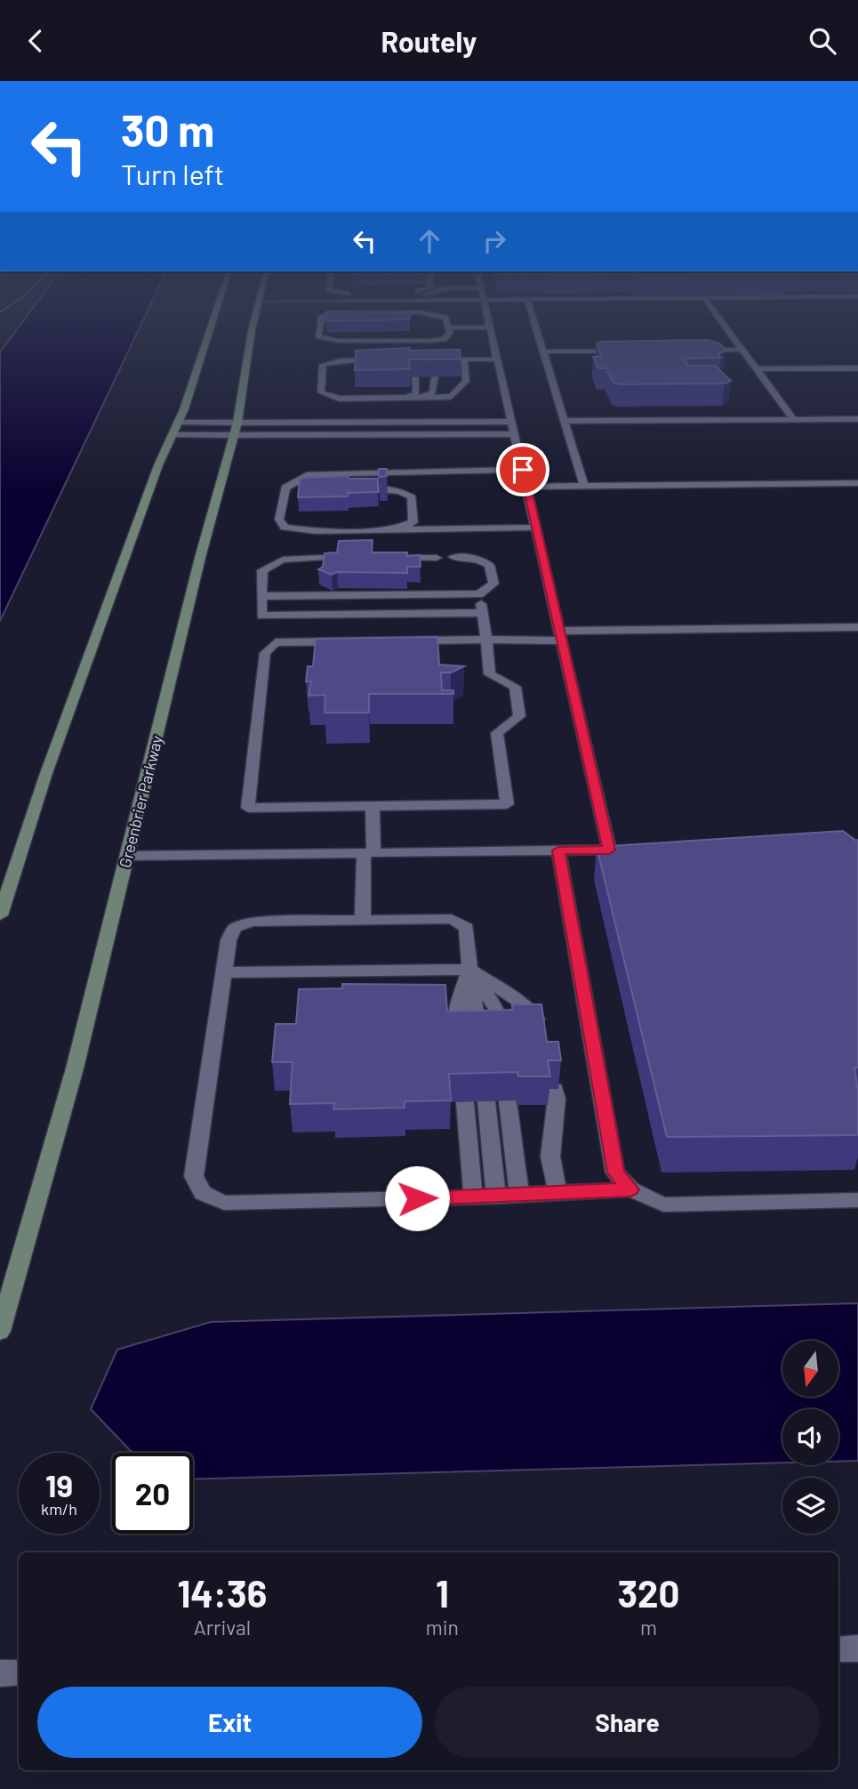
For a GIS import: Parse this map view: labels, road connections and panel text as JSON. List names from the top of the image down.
{
  "streets": {
    "main road": ["Greenbrier Parkway"]
  },
  "north": "bottom",
  "page": {
    "header": "Routely",
    "turn": ["30 m", "Turn left"],
    "speed": "19 km/h",
    "limit": "20",
    "eta": [
      "14:36",
      "Arrival",
      "1",
      "min",
      "320",
      "m"
    ],
    "buttons": ["Exit", "Share"]
  }
}
